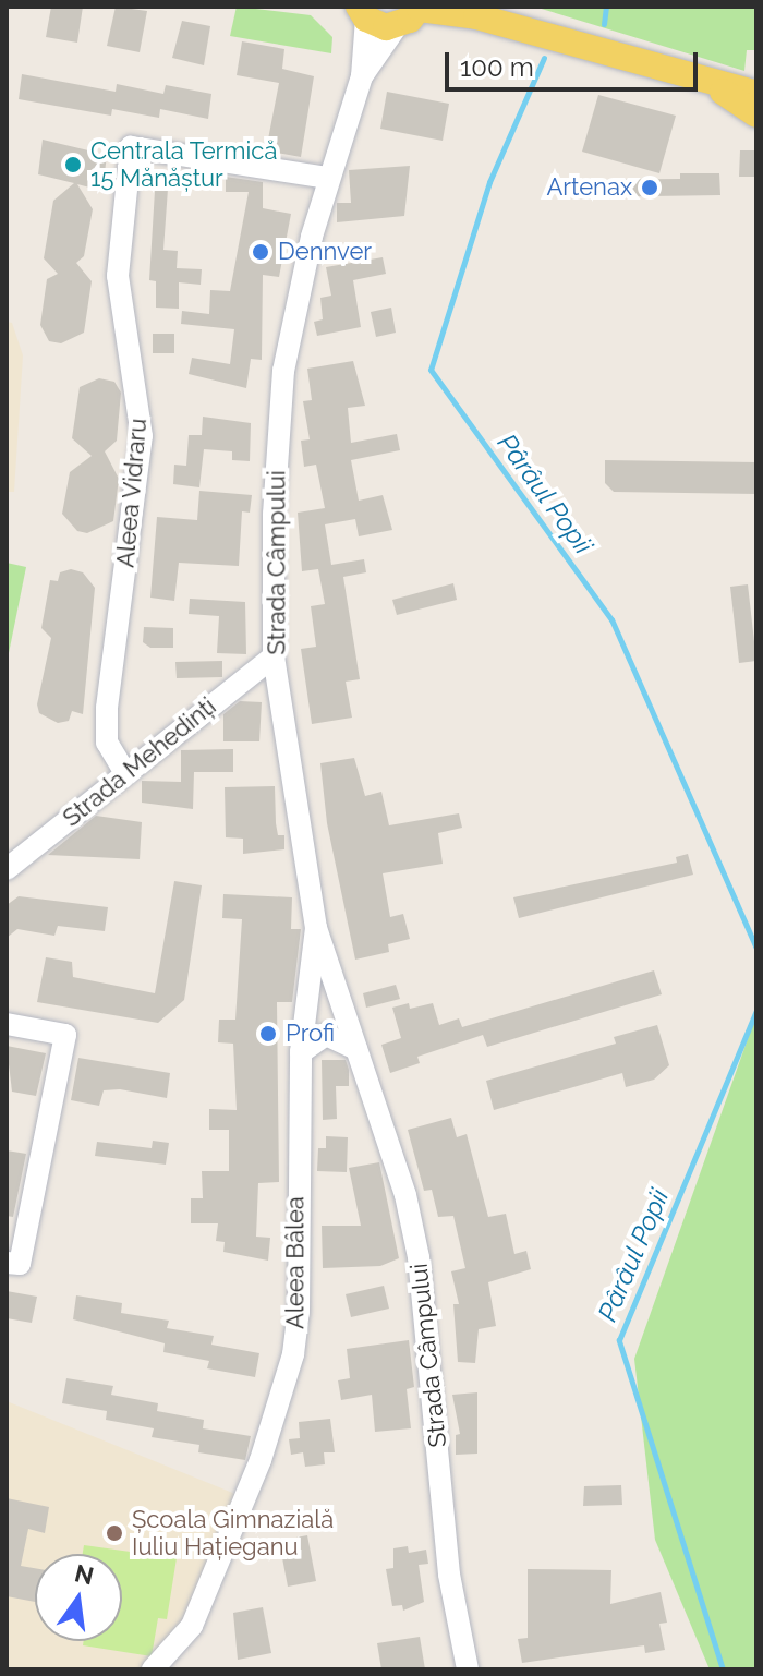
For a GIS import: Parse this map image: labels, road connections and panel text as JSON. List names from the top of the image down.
{
  "streets": {
    "street": [
      "Aleea Vidraru",
      "Strada Câmpului",
      "Strada Mehedinți",
      "Aleea Bâlea"
    ]
  },
  "crossings": [
    ["Aleea Vidraru", "Strada Câmpului"],
    ["Aleea Vidraru", "Strada Mehedinți"],
    ["Strada Câmpului", "Strada Mehedinți"],
    ["Strada Câmpului", "Aleea Bâlea"]
  ],
  "water": ["Pârâul Popii"],
  "places": [
    "Centrala Termică 15 Mănăștur",
    "Artenax",
    "Dennver",
    "Profi",
    "Școala Gimnazială Iuliu Hațieganu"
  ],
  "scale_bar": "100 m",
  "north": "top"
}
